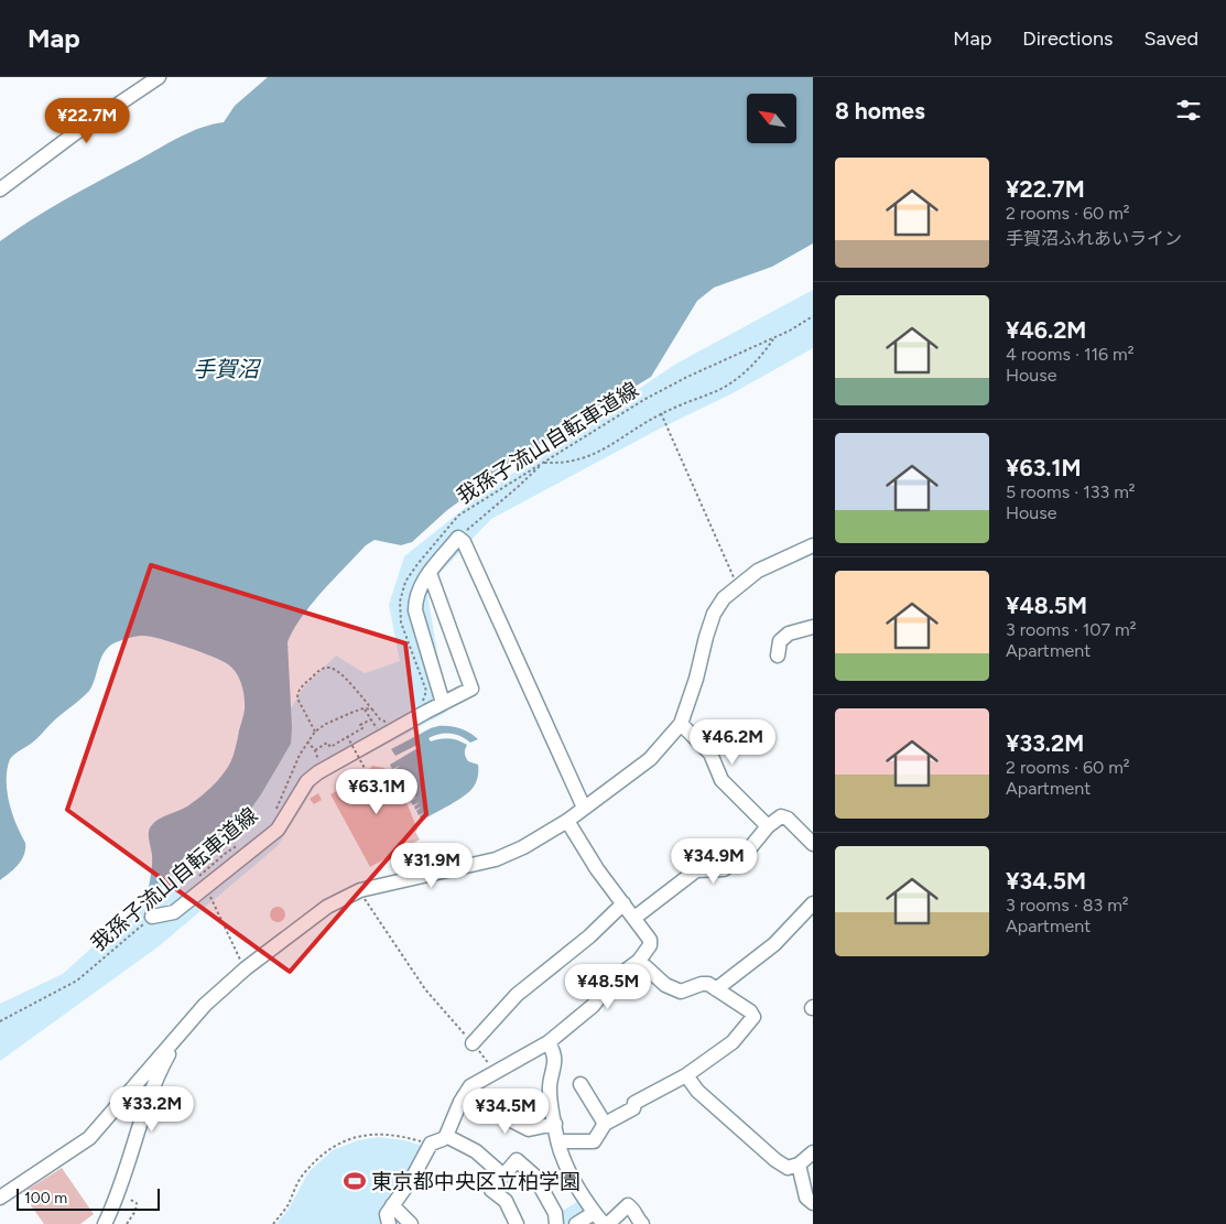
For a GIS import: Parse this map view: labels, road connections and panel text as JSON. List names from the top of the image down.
{
  "streets": {
    "path": ["我孫子流山自転車道線"]
  },
  "water": ["手賀沼"],
  "places": {
    "sports": ["東京都中央区立柏学園"]
  },
  "scale_bar": "100 m",
  "north": "top left",
  "page": {
    "header": "Map",
    "nav": ["Map", "Directions", "Saved"],
    "heading": "8 homes",
    "price": [
      "¥22.7M",
      "¥46.2M",
      "¥63.1M",
      "¥34.9M",
      "¥31.9M",
      "¥48.5M",
      "¥33.2M",
      "¥34.5M"
    ],
    "list": [
      {
        "name": "¥22.7M",
        "note": "2 rooms · 60 m² · 手賀沼ふれあいライン"
      },
      {
        "name": "¥46.2M",
        "note": "4 rooms · 116 m² · House"
      },
      {
        "name": "¥63.1M",
        "note": "5 rooms · 133 m² · House"
      },
      {
        "name": "¥48.5M",
        "note": "3 rooms · 107 m² · Apartment"
      },
      {
        "name": "¥33.2M",
        "note": "2 rooms · 60 m² · Apartment"
      },
      {
        "name": "¥34.5M",
        "note": "3 rooms · 83 m² · Apartment"
      }
    ],
    "scale": "100 m"
  }
}
